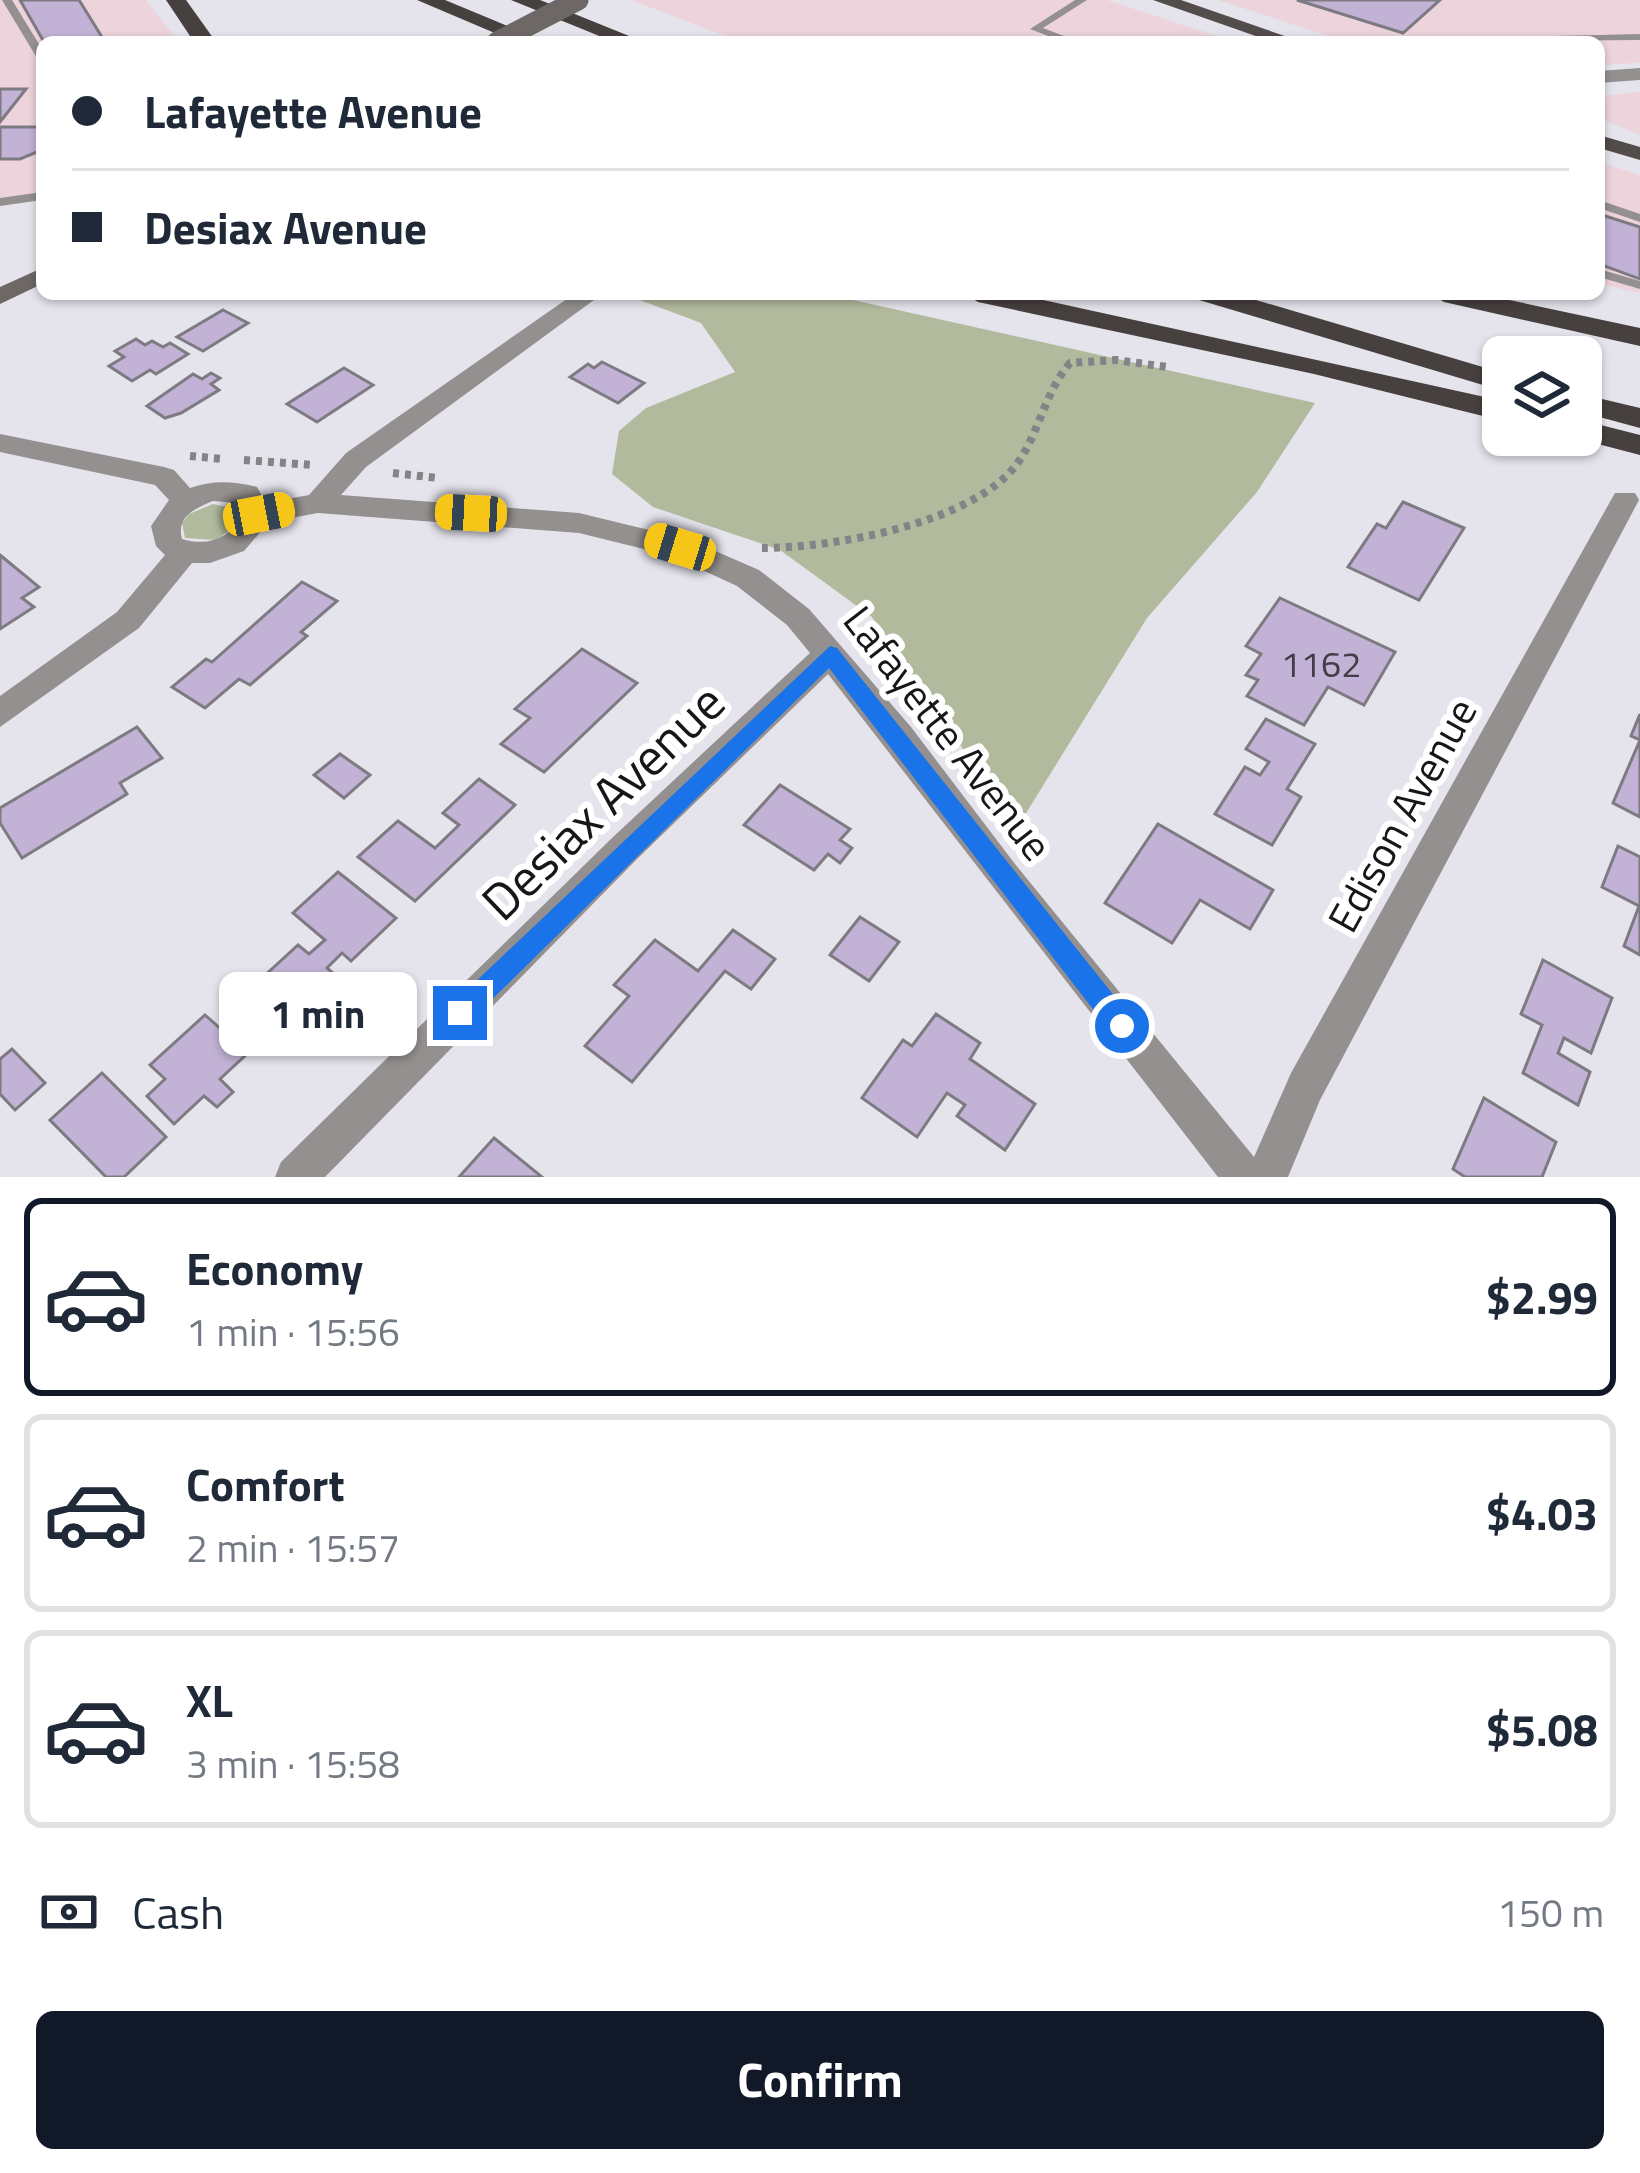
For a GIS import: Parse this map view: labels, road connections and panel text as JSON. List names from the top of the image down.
{
  "streets": {
    "street": ["Lafayette Avenue", "Desiax Avenue", "Edison Avenue"]
  },
  "crossings": [
    ["Lafayette Avenue", "Desiax Avenue"]
  ],
  "house_numbers": ["1162"],
  "page": {
    "banner": ["Lafayette Avenue", "Desiax Avenue"],
    "bubble": "1 min",
    "list": [
      {
        "name": "Economy",
        "note": "1 min · 15:56",
        "value": "$2.99"
      },
      {
        "name": "Comfort",
        "note": "2 min · 15:57",
        "value": "$4.03"
      },
      {
        "name": "XL",
        "note": "3 min · 15:58",
        "value": "$5.08"
      }
    ],
    "pay": ["Cash", "150 m"],
    "buttons": "Confirm"
  }
}
